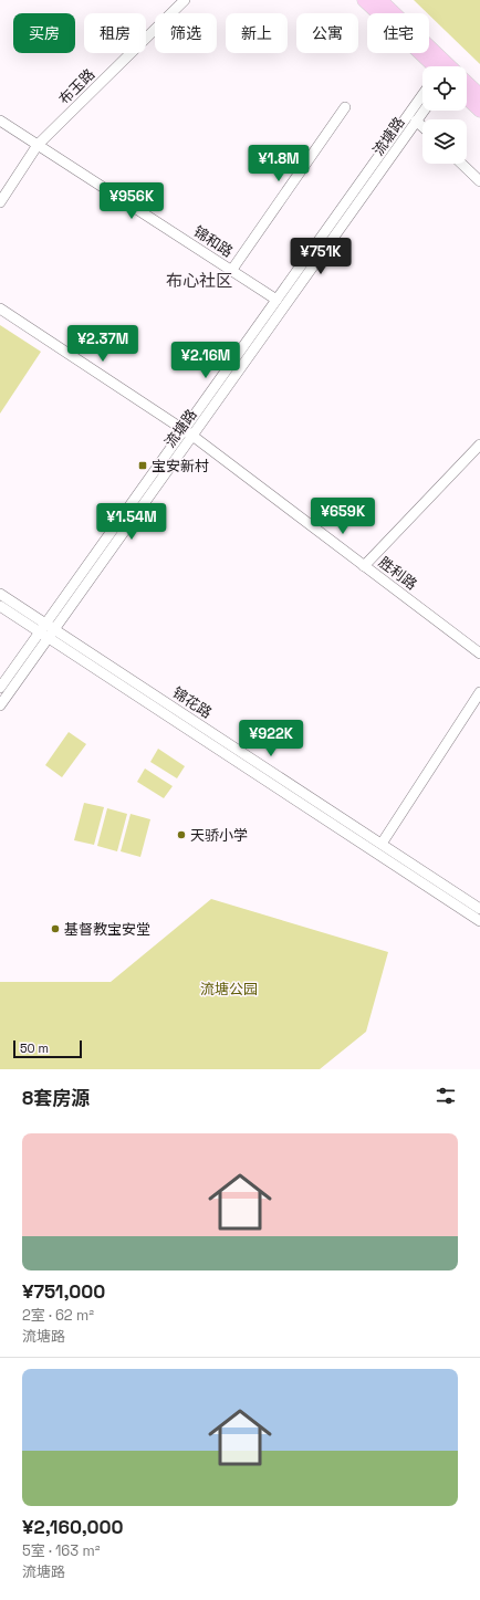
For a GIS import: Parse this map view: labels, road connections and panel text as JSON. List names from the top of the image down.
{
  "streets": {
    "street": [
      "布玉路",
      "流塘路",
      "锦和路",
      "胜利路",
      "锦花路"
    ]
  },
  "crossings": [
    ["布玉路", "锦和路"],
    ["流塘路", "锦和路"],
    ["流塘路", "胜利路"],
    ["流塘路", "锦花路"]
  ],
  "districts": ["布心社区"],
  "parks": ["流塘公园"],
  "places": {
    "transit": ["宝安新村"],
    "other": ["天骄小学", "基督教宝安堂"]
  },
  "scale_bar": "50 m",
  "page": {
    "chip": [
      "买房",
      "租房",
      "筛选",
      "新上",
      "公寓",
      "住宅"
    ],
    "price": [
      "¥1.8M",
      "¥956K",
      "¥751K",
      "¥2.37M",
      "¥2.16M",
      "¥659K",
      "¥1.54M",
      "¥922K"
    ],
    "scale": "50 m",
    "heading": "8套房源",
    "list": [
      {
        "name": "¥751,000",
        "note": "2室 · 62 m² · 流塘路"
      },
      {
        "name": "¥2,160,000",
        "note": "5室 · 163 m² · 流塘路"
      }
    ]
  }
}
